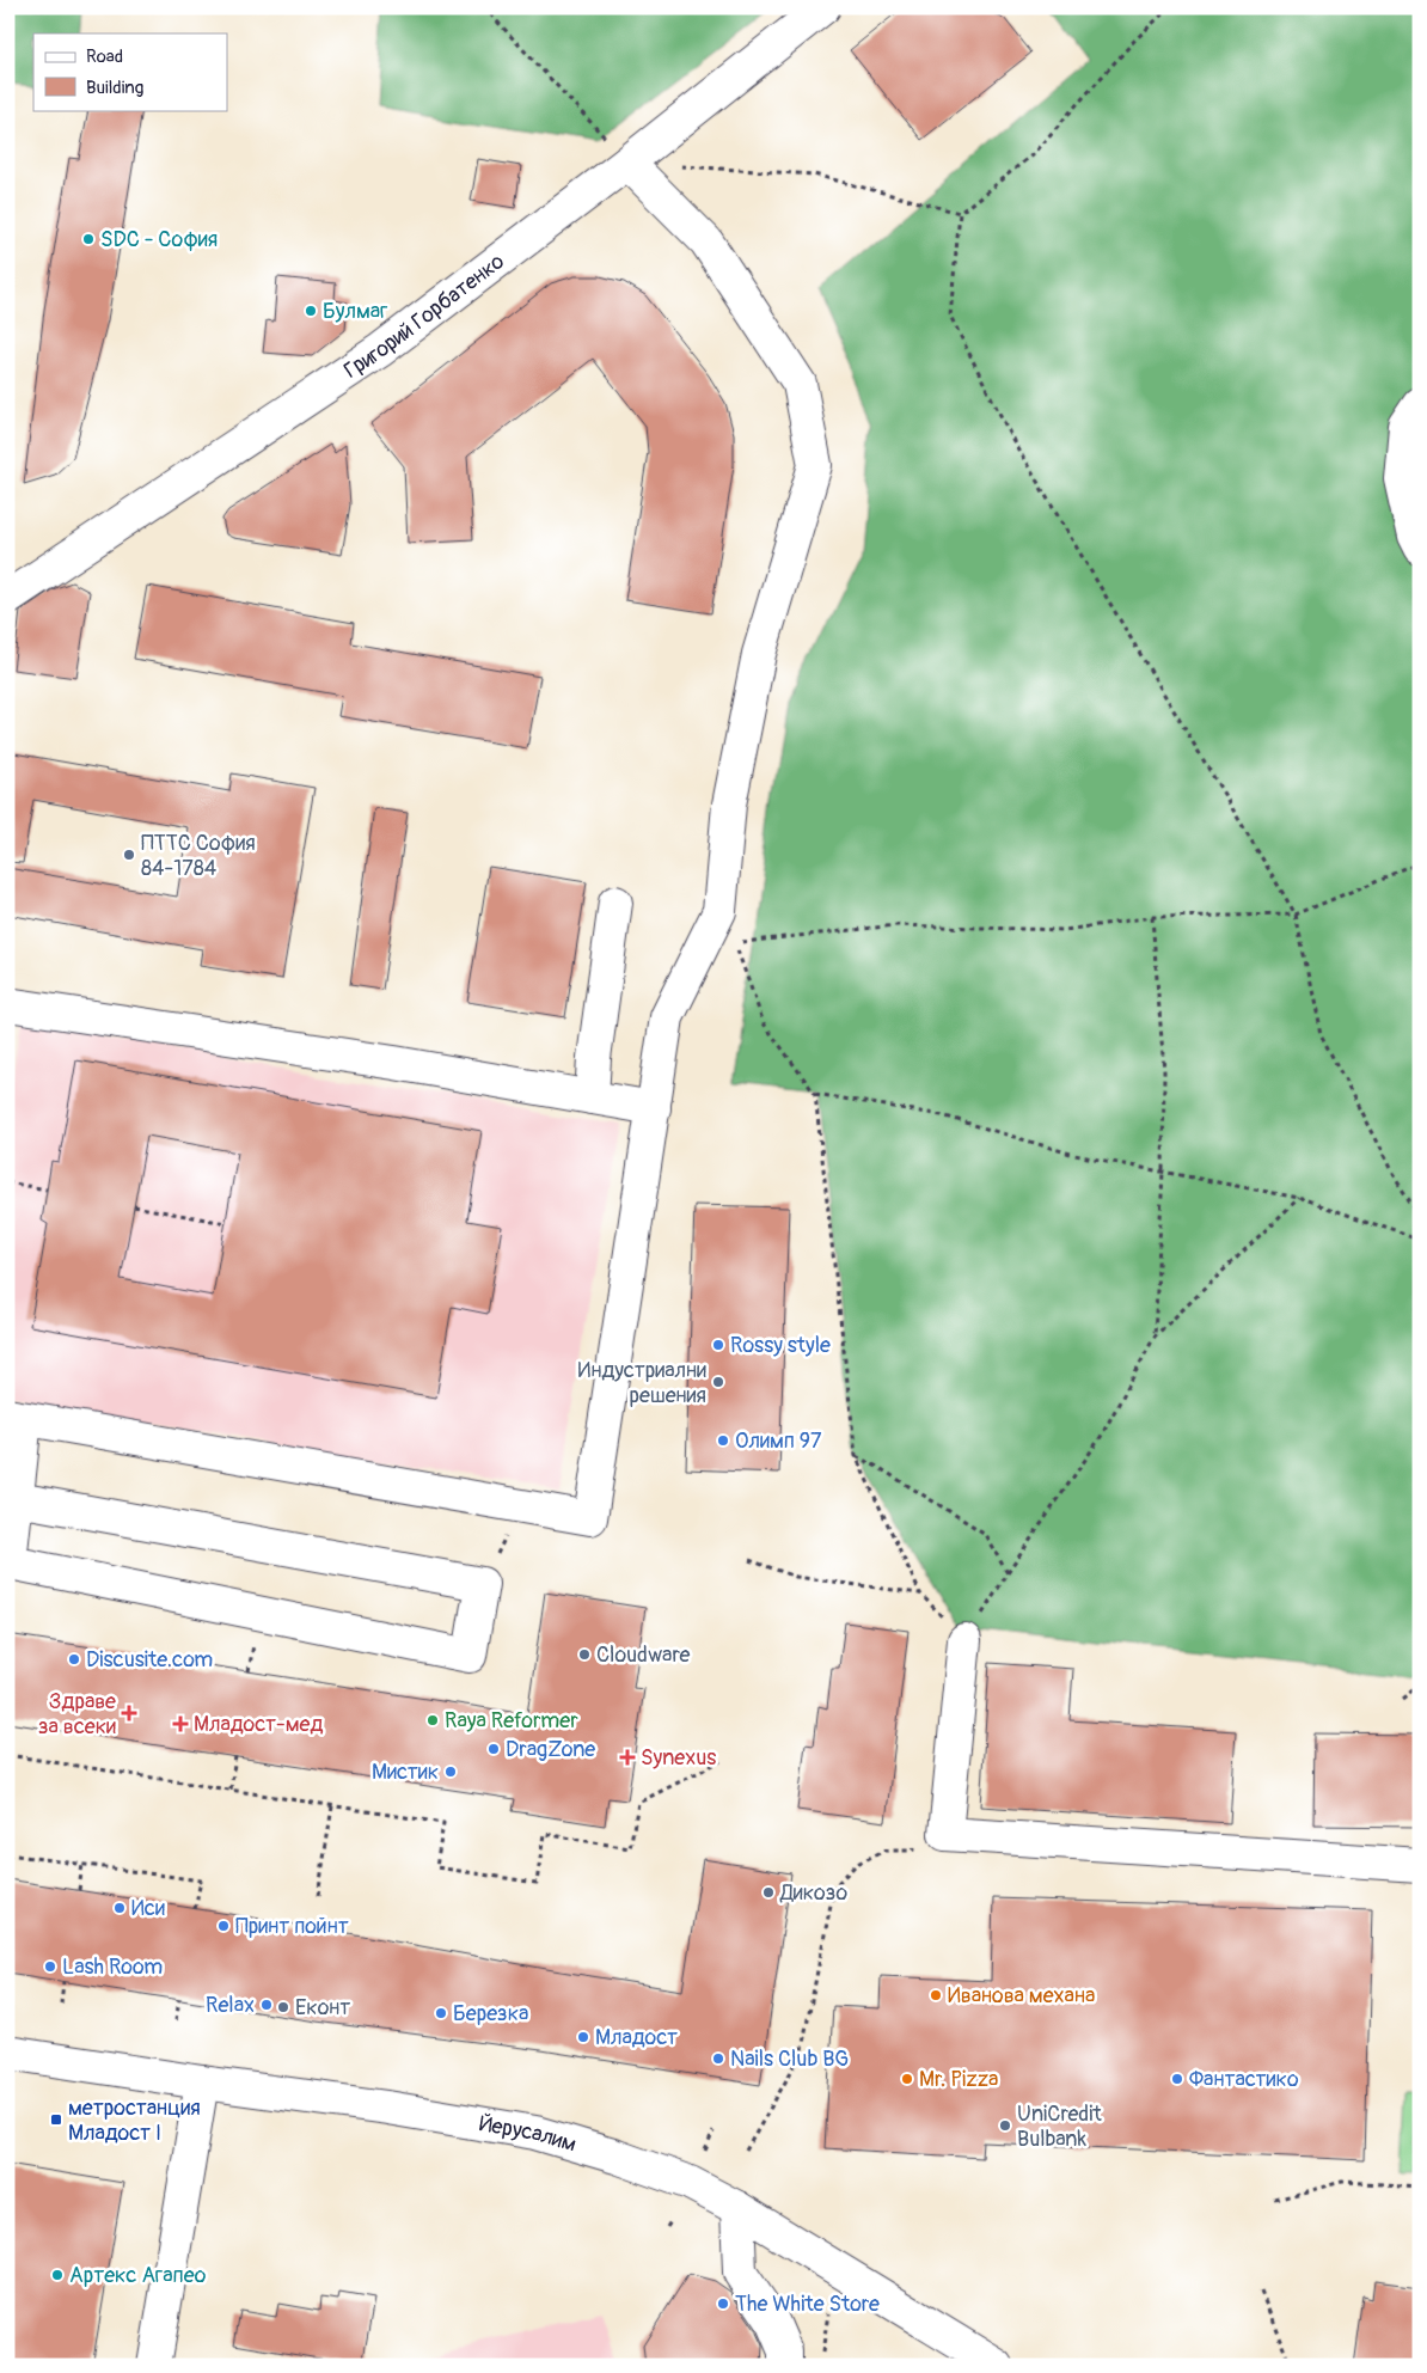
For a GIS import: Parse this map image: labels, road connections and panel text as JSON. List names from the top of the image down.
{
  "streets": {
    "street": ["Григорий Горбатенко", "Йерусалим"]
  },
  "places": {
    "other": [
      "SDC - София",
      "Булмаг",
      "ПТТС София 84-1784",
      "Rossy style",
      "Индустриални решения",
      "Олимп 97",
      "Cloudware",
      "Discusite.com",
      "Raya Reformer",
      "DragZone",
      "Мистик",
      "Дикозо",
      "Иси",
      "Принт пойнт",
      "Lash Room",
      "Иванова механа",
      "Relax",
      "Еконт",
      "Березка",
      "Младост",
      "Nails Club BG",
      "Mr. Pizza",
      "Фантастико",
      "UniCredit Bulbank",
      "Артекс Агапео",
      "The White Store"
    ],
    "health": ["Здраве за всеки", "Младост-мед", "Synexus"],
    "transit": ["метростанция Младост I"]
  },
  "legend": ["Road", "Building"]
}
